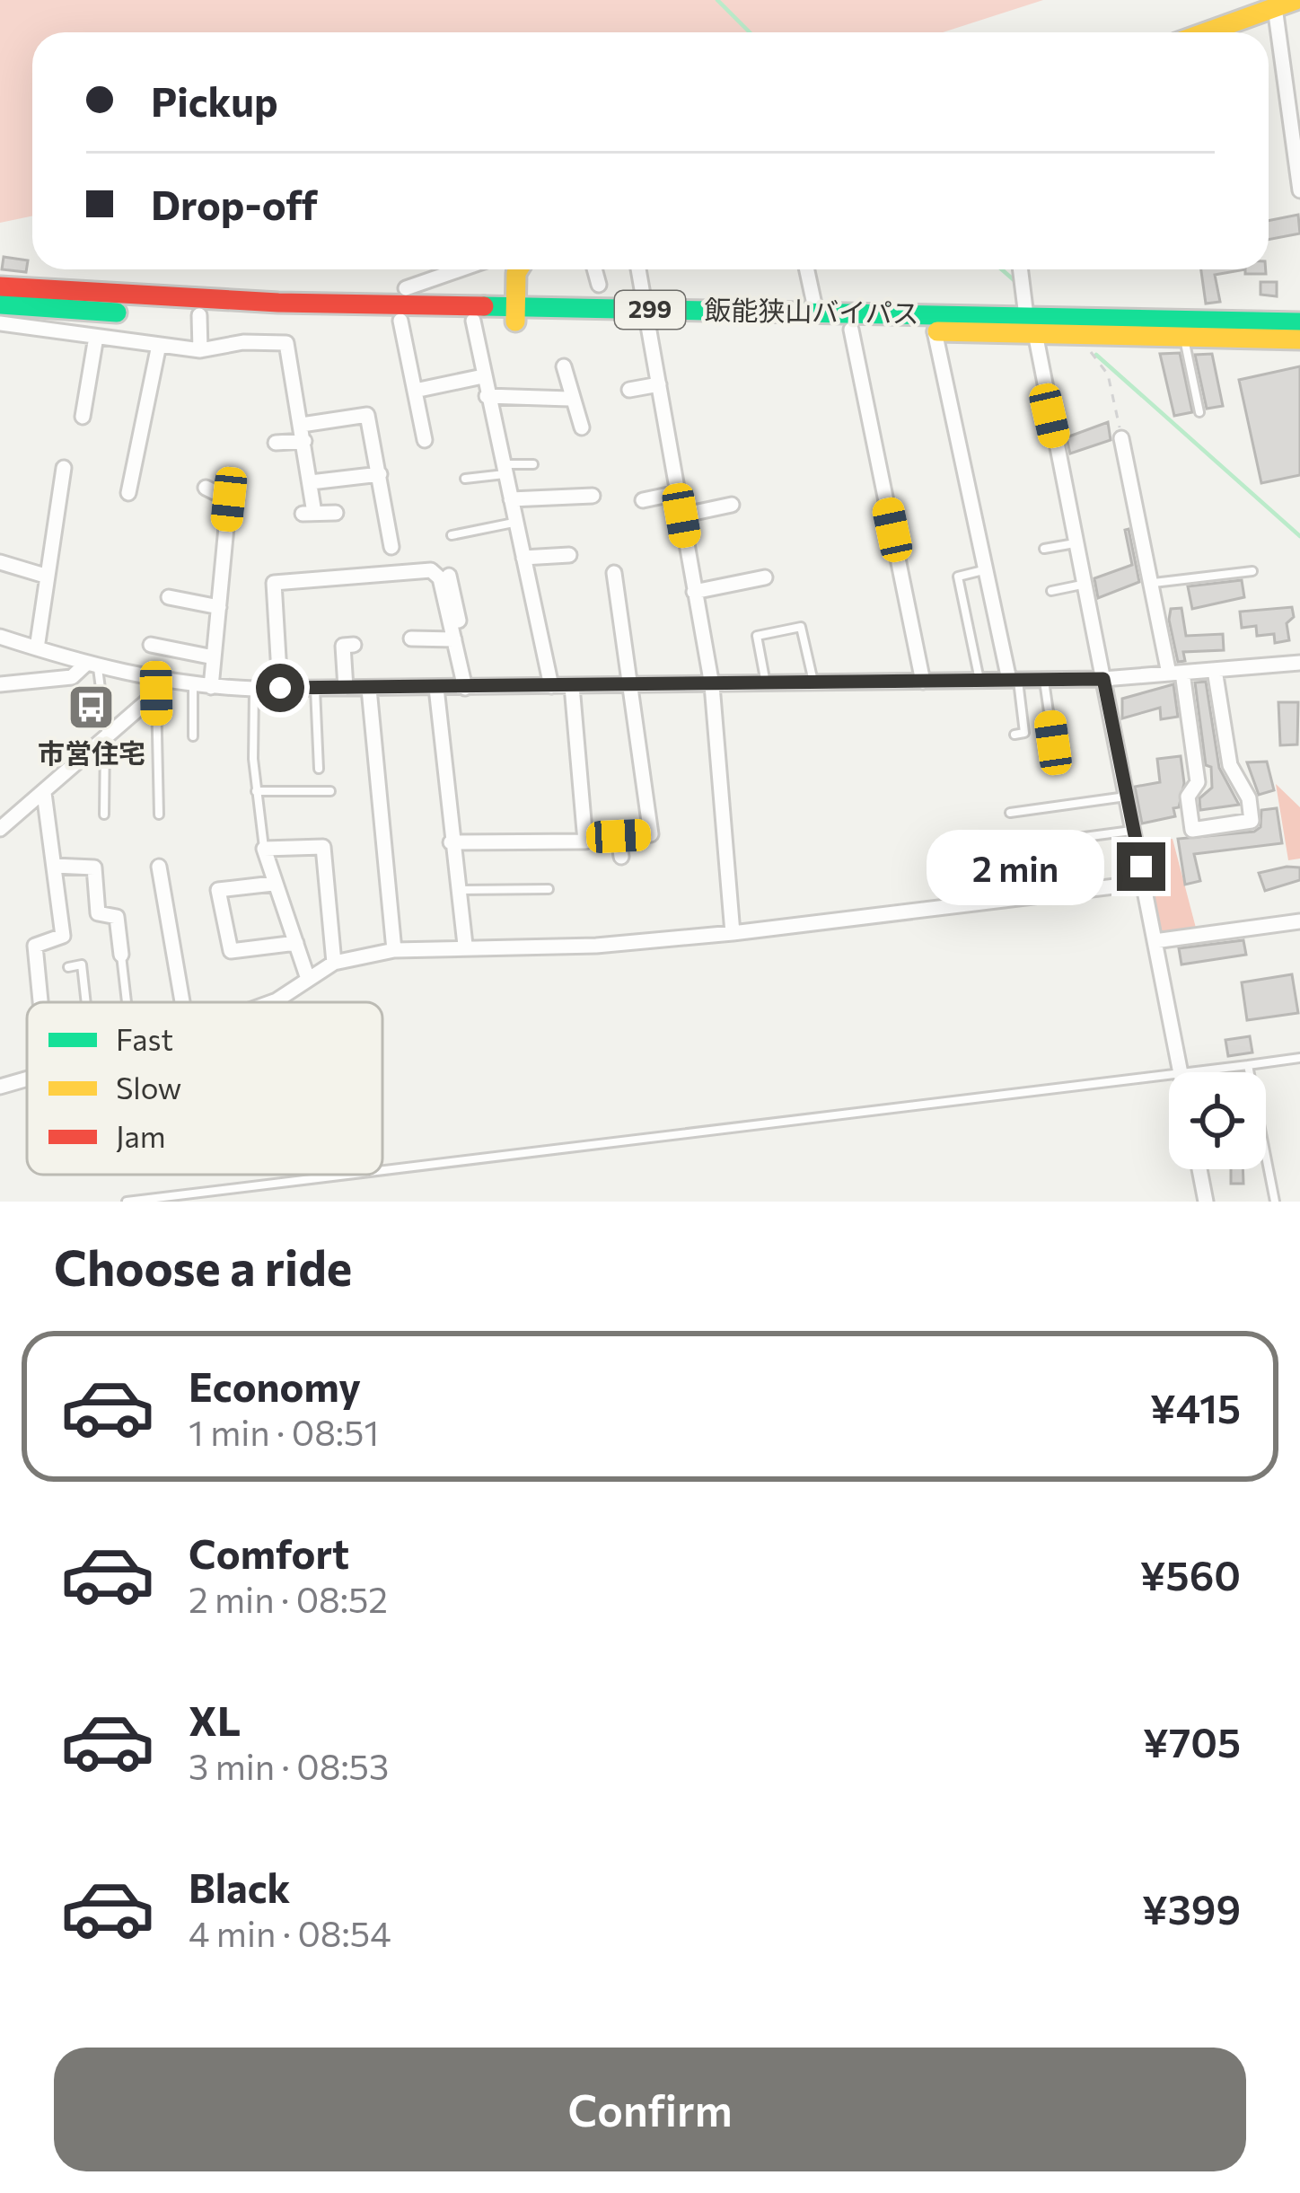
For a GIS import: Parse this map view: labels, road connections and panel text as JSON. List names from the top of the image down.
{
  "streets": {
    "main road": ["299", "飯能狭山バイパス"]
  },
  "places": {
    "bus stop": ["市営住宅"]
  },
  "legend": ["Fast", "Slow", "Jam"],
  "page": {
    "banner": ["Pickup", "Drop-off"],
    "bubble": "2 min",
    "heading": "Choose a ride",
    "list": [
      {
        "name": "Economy",
        "note": "1 min · 08:51",
        "value": "¥415"
      },
      {
        "name": "Comfort",
        "note": "2 min · 08:52",
        "value": "¥560"
      },
      {
        "name": "XL",
        "note": "3 min · 08:53",
        "value": "¥705"
      },
      {
        "name": "Black",
        "note": "4 min · 08:54",
        "value": "¥399"
      }
    ],
    "buttons": "Confirm"
  }
}
